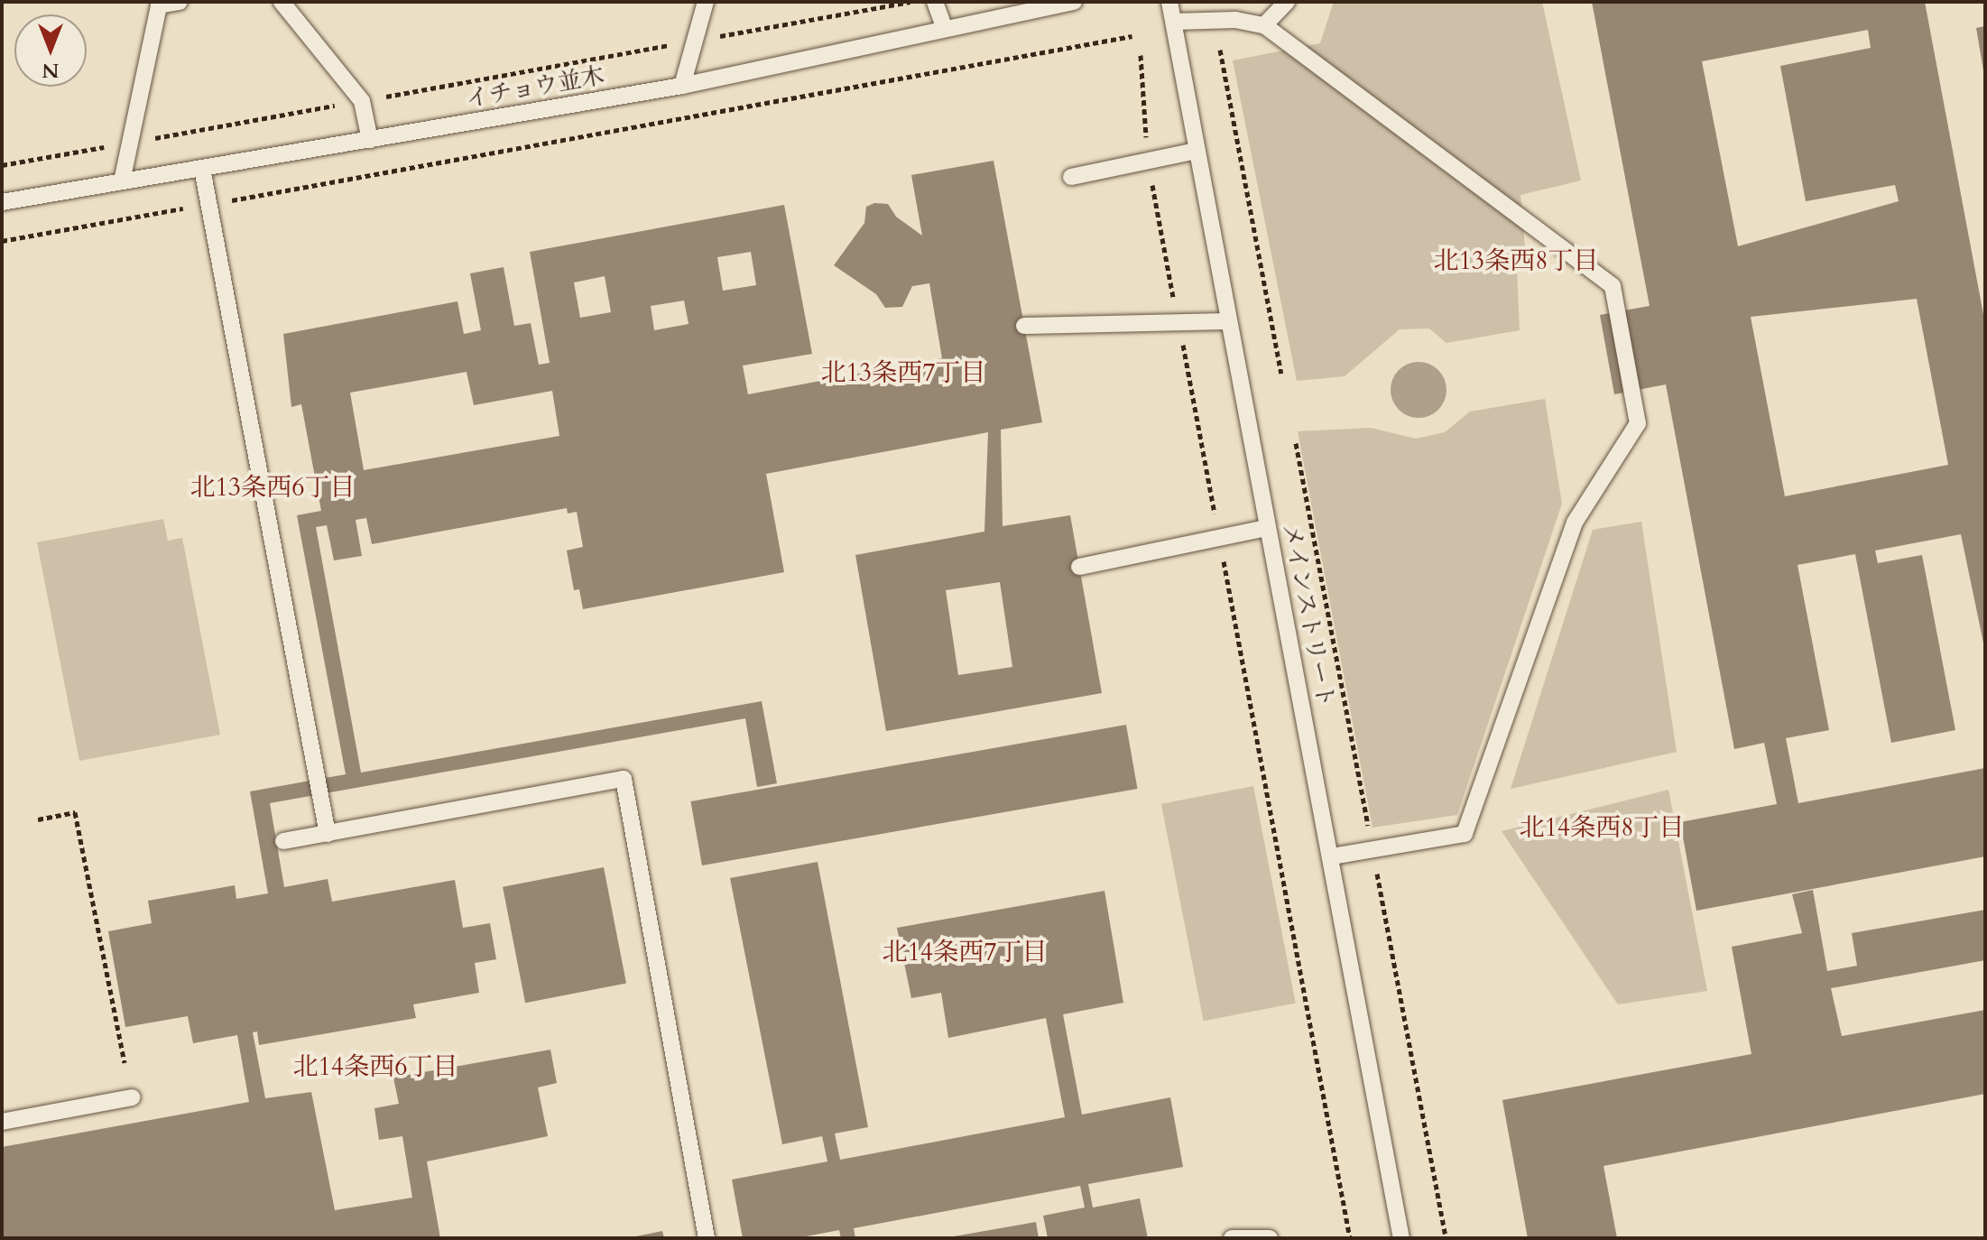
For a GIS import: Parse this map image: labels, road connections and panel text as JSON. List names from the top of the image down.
{
  "streets": {
    "lane": ["イチョウ並木", "メインストリート"]
  },
  "districts": [
    "北13条西8丁目",
    "北13条西7丁目",
    "北13条西6丁目",
    "北14条西8丁目",
    "北14条西7丁目",
    "北14条西6丁目"
  ],
  "north": "bottom"
}
